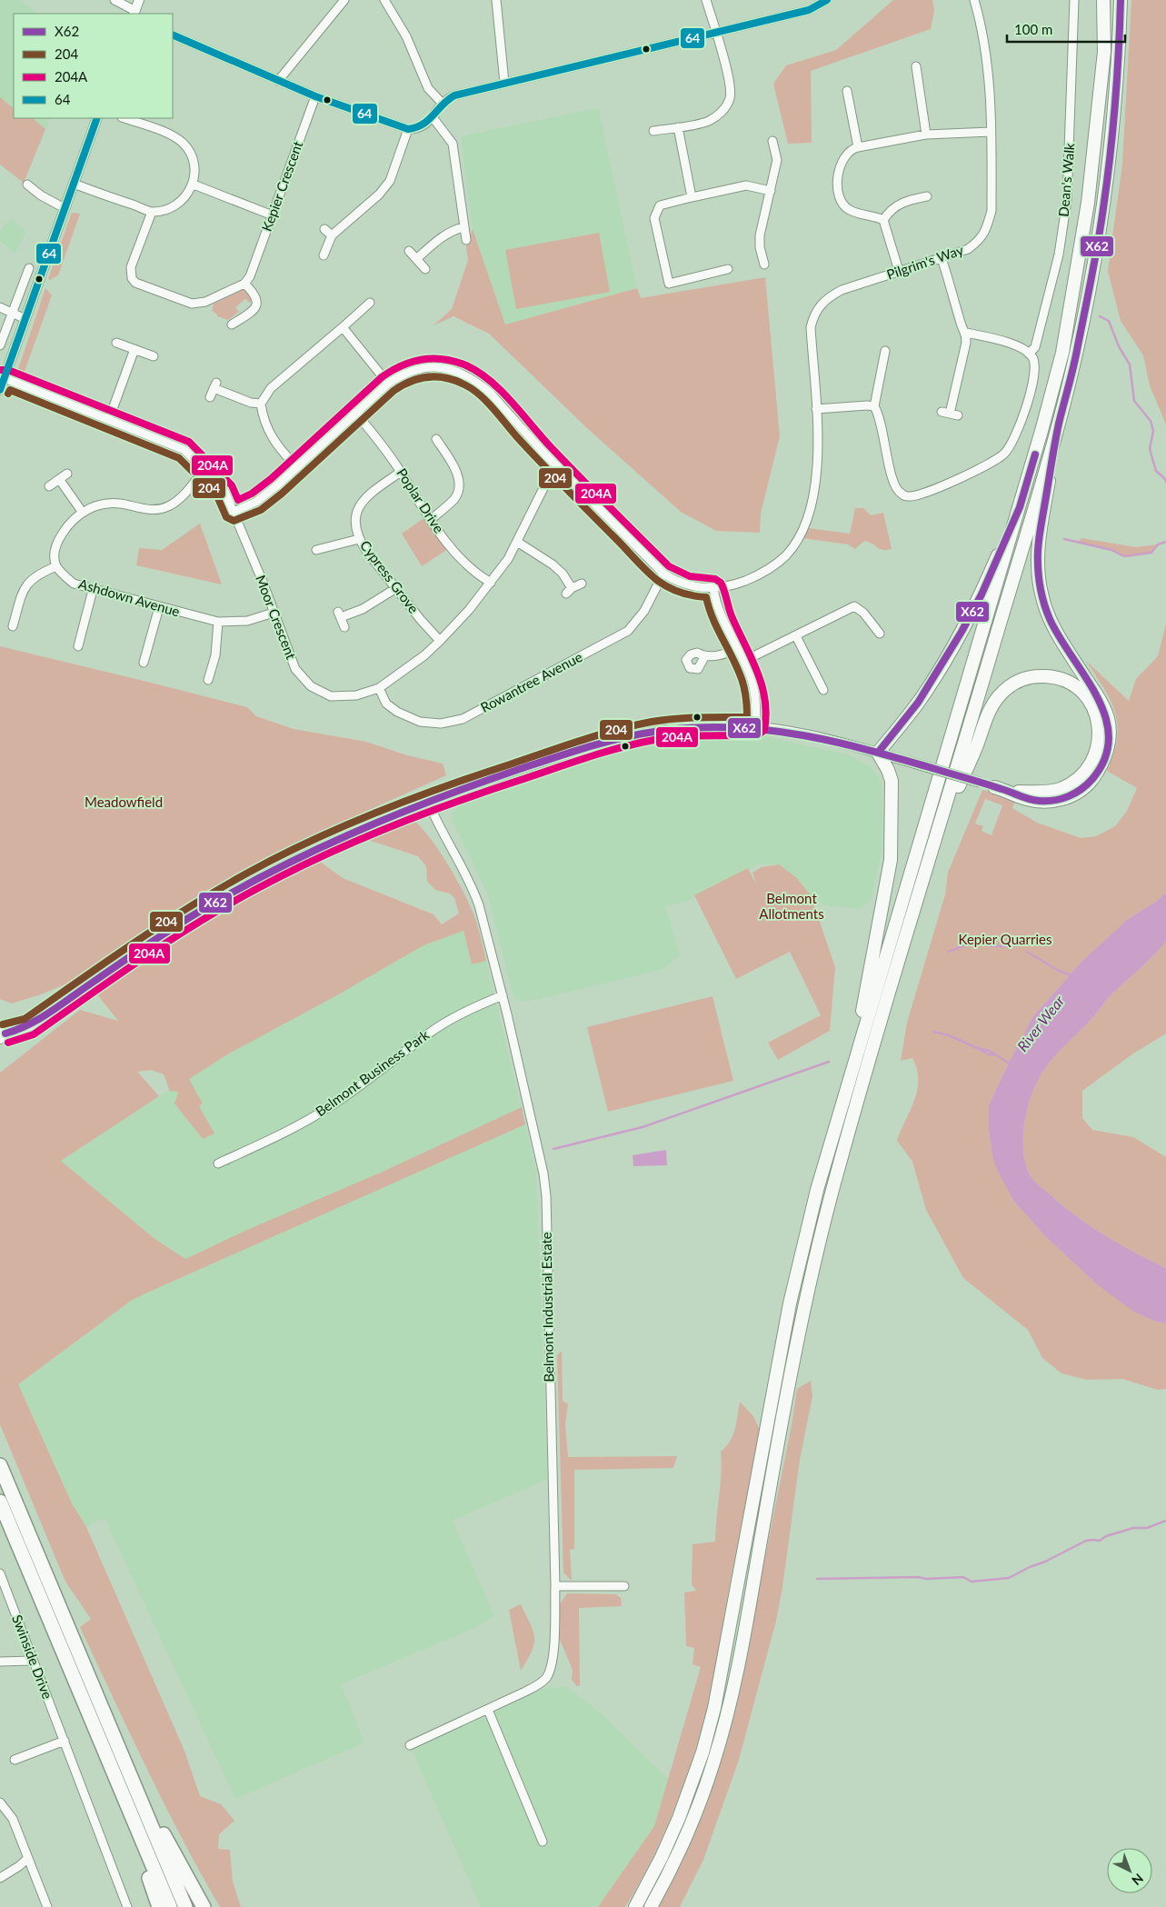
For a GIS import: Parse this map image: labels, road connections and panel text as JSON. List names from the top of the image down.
{
  "streets": {
    "street": [
      "Dean's Walk",
      "Kepier Crescent",
      "Pilgrim's Way",
      "Poplar Drive",
      "Cypress Grove",
      "Ashdown Avenue",
      "Moor Crescent",
      "Rowantree Avenue",
      "Belmont Business Park",
      "Belmont Industrial Estate",
      "Swinside Drive"
    ]
  },
  "crossings": [
    ["Pilgrim's Way", "Poplar Drive"],
    ["Pilgrim's Way", "Moor Crescent"],
    ["Pilgrim's Way", "Rowantree Avenue"],
    ["Poplar Drive", "Cypress Grove"],
    ["Poplar Drive", "Moor Crescent"],
    ["Cypress Grove", "Moor Crescent"],
    ["Ashdown Avenue", "Moor Crescent"],
    ["Moor Crescent", "Rowantree Avenue"],
    ["Belmont Business Park", "Belmont Industrial Estate"]
  ],
  "water": ["River Wear"],
  "parks": ["Meadowfield", "Belmont Allotments", "Kepier Quarries"],
  "lines": [
    "transit line X62",
    "transit line 64",
    "transit line 204A",
    "transit line 204"
  ],
  "legend": [
    "X62",
    "204",
    "204A",
    "64"
  ],
  "scale_bar": "100 m",
  "north": "bottom right"
}
